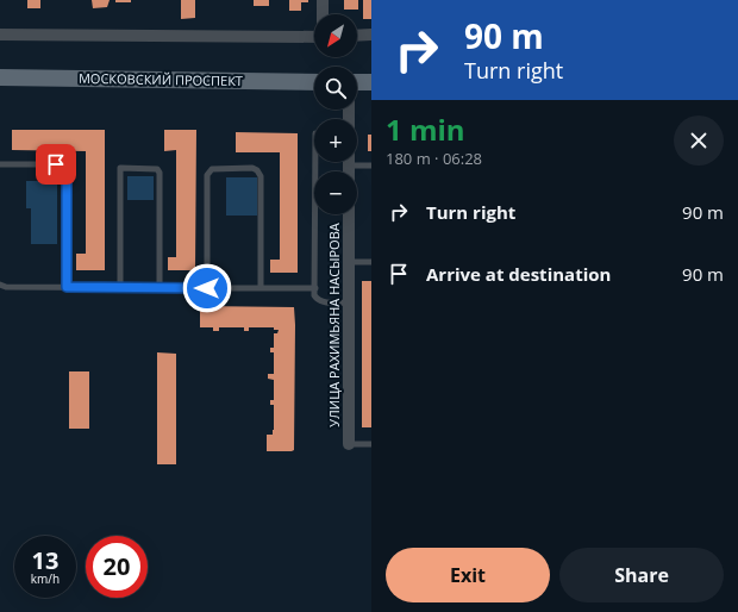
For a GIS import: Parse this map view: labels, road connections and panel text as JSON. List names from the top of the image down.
{
  "streets": {
    "main road": ["МОСКОВСКИЙ ПРОСПЕКТ"],
    "street": ["УЛИЦА РАХИМЬЯНА НАСЫРОВА"]
  },
  "north": "bottom left",
  "page": {
    "turn": ["90 m", "Turn right"],
    "map_buttons": ["+", "−"],
    "heading": ["1 min", "180 m · 06:28"],
    "list": [
      {
        "name": "Turn right",
        "value": "90 m"
      },
      {
        "name": "Arrive at destination",
        "value": "90 m"
      }
    ],
    "speed": "13 km/h",
    "limit": "20",
    "buttons": ["Exit", "Share"]
  }
}
